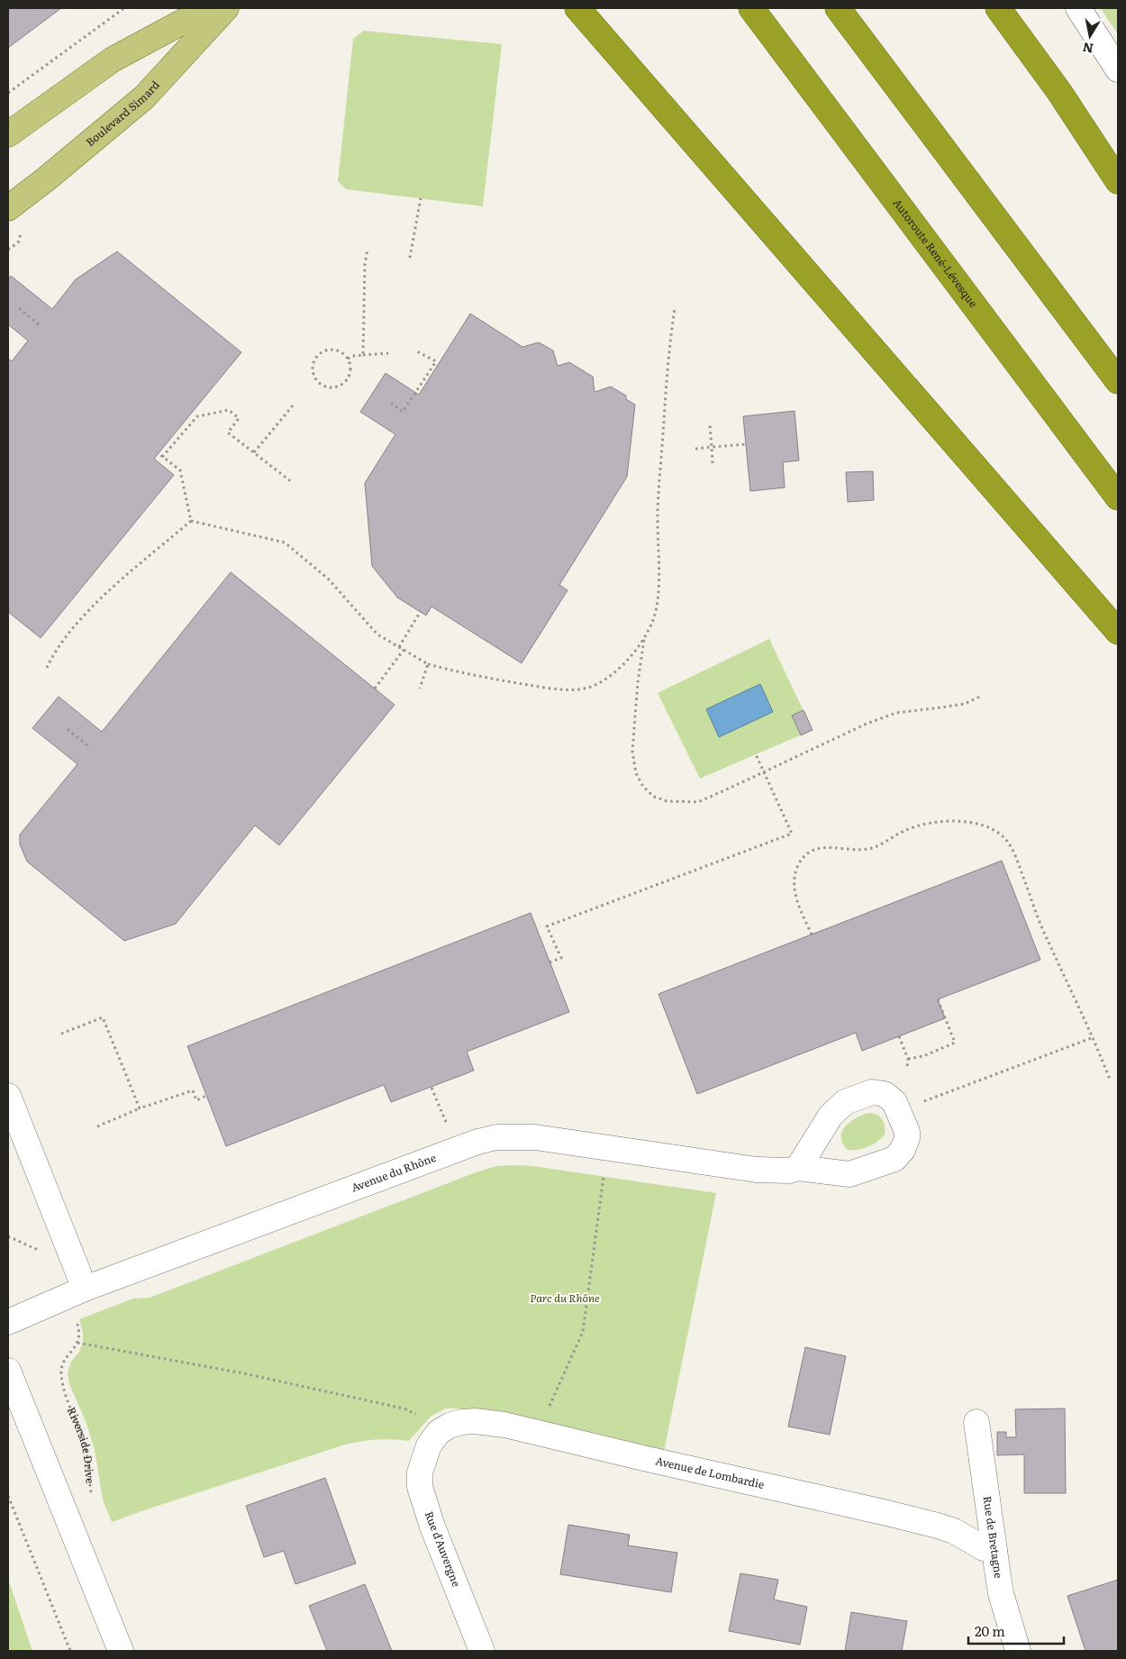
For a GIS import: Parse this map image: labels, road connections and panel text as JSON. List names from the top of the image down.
{
  "streets": {
    "highway": ["Autoroute René-Lévesque"],
    "main road": ["Boulevard Simard"],
    "street": [
      "Avenue du Rhône",
      "Avenue de Lombardie",
      "Rue de Bretagne",
      "Rue d'Auvergne"
    ],
    "path": ["Riverside Drive"]
  },
  "crossings": [
    ["Avenue de Lombardie", "Rue de Bretagne"],
    ["Avenue de Lombardie", "Rue d'Auvergne"]
  ],
  "parks": ["Parc du Rhône"],
  "scale_bar": "20 m",
  "north": "bottom"
}
